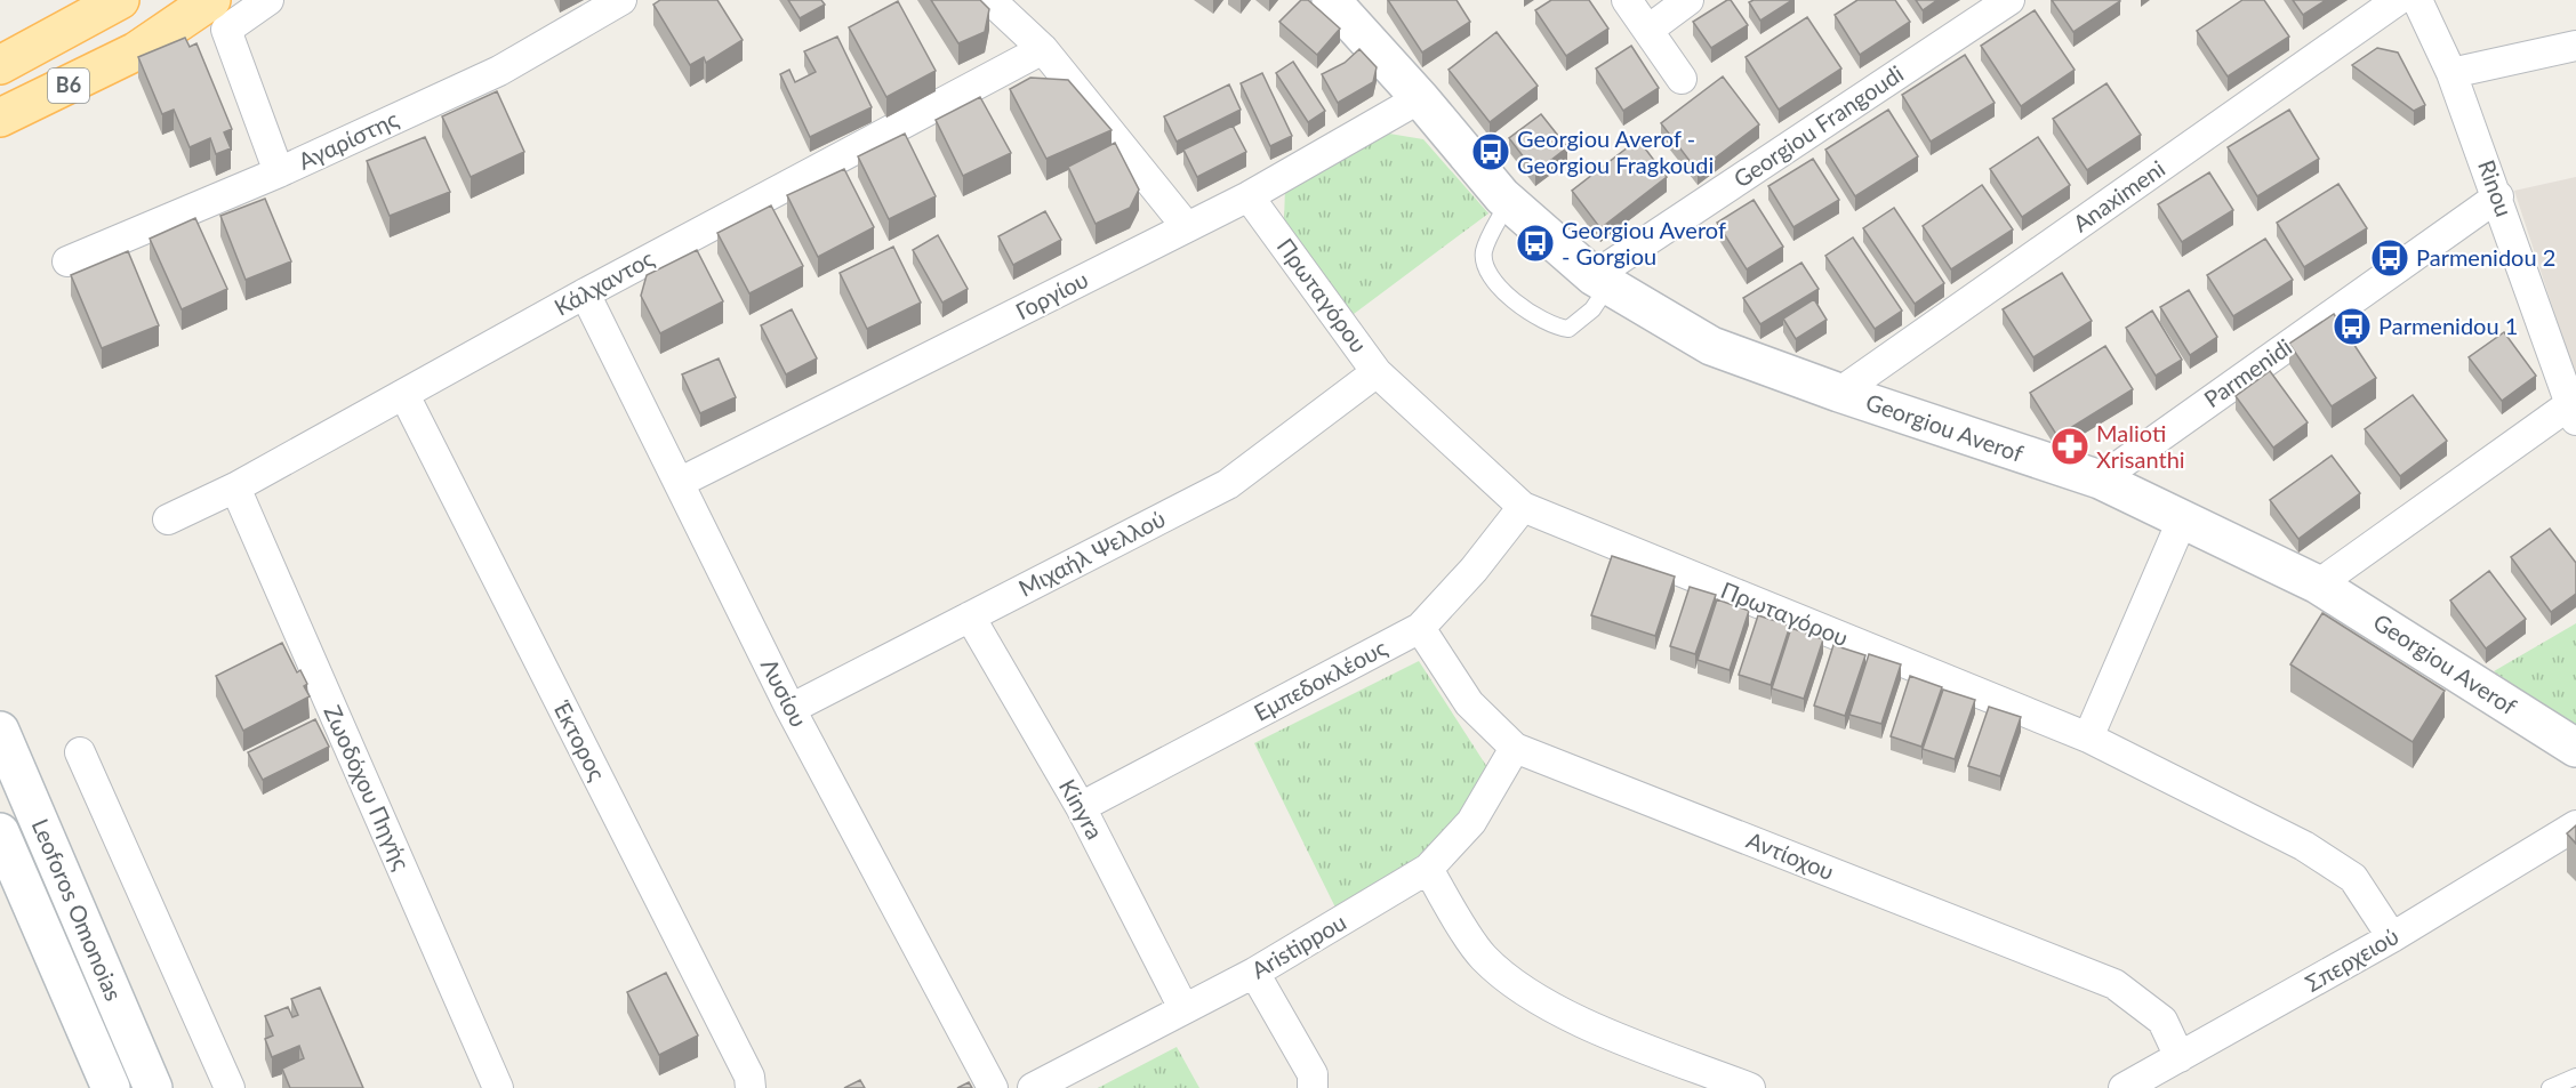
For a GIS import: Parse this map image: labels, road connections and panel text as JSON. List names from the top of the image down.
{
  "streets": {
    "main road": ["B6"],
    "street": [
      "Georgiou Frangoudi",
      "Αγαρίστης",
      "Rinou",
      "Anaximeni",
      "Κάλχαντος",
      "Γοργίου",
      "Πρωταγόρου",
      "Parmenidi",
      "Georgiou Averof",
      "Μιχαήλ Ψελλού",
      "Εμπεδοκλέους",
      "Λυσίου",
      "Έκτορος",
      "Ζωοδόχου Πηγής",
      "Kinyra",
      "Αντίοχου",
      "Leoforos Omonoias",
      "Aristippou",
      "Σπερχειού"
    ]
  },
  "crossings": [
    ["Georgiou Frangoudi", "Georgiou Averof"],
    ["Rinou", "Parmenidi"],
    ["Anaximeni", "Georgiou Averof"],
    ["Κάλχαντος", "Λυσίου"],
    ["Κάλχαντος", "Έκτορος"],
    ["Κάλχαντος", "Ζωοδόχου Πηγής"],
    ["Γοργίου", "Πρωταγόρου"],
    ["Γοργίου", "Georgiou Averof"],
    ["Γοργίου", "Λυσίου"],
    ["Πρωταγόρου", "Μιχαήλ Ψελλού"],
    ["Πρωταγόρου", "Εμπεδοκλέους"],
    ["Πρωταγόρου", "Σπερχειού"],
    ["Parmenidi", "Georgiou Averof"],
    ["Μιχαήλ Ψελλού", "Λυσίου"],
    ["Μιχαήλ Ψελλού", "Kinyra"],
    ["Εμπεδοκλέους", "Kinyra"],
    ["Εμπεδοκλέους", "Αντίοχου"],
    ["Kinyra", "Aristippou"],
    ["Αντίοχου", "Aristippou"],
    ["Αντίοχου", "Σπερχειού"]
  ],
  "places": {
    "bus stop": [
      "Georgiou Averof - Georgiou Fragkoudi",
      "Georgiou Averof - Gorgiou",
      "Parmenidou 2",
      "Parmenidou 1"
    ],
    "pharmacy": ["Malioti Xrisanthi"]
  }
}
